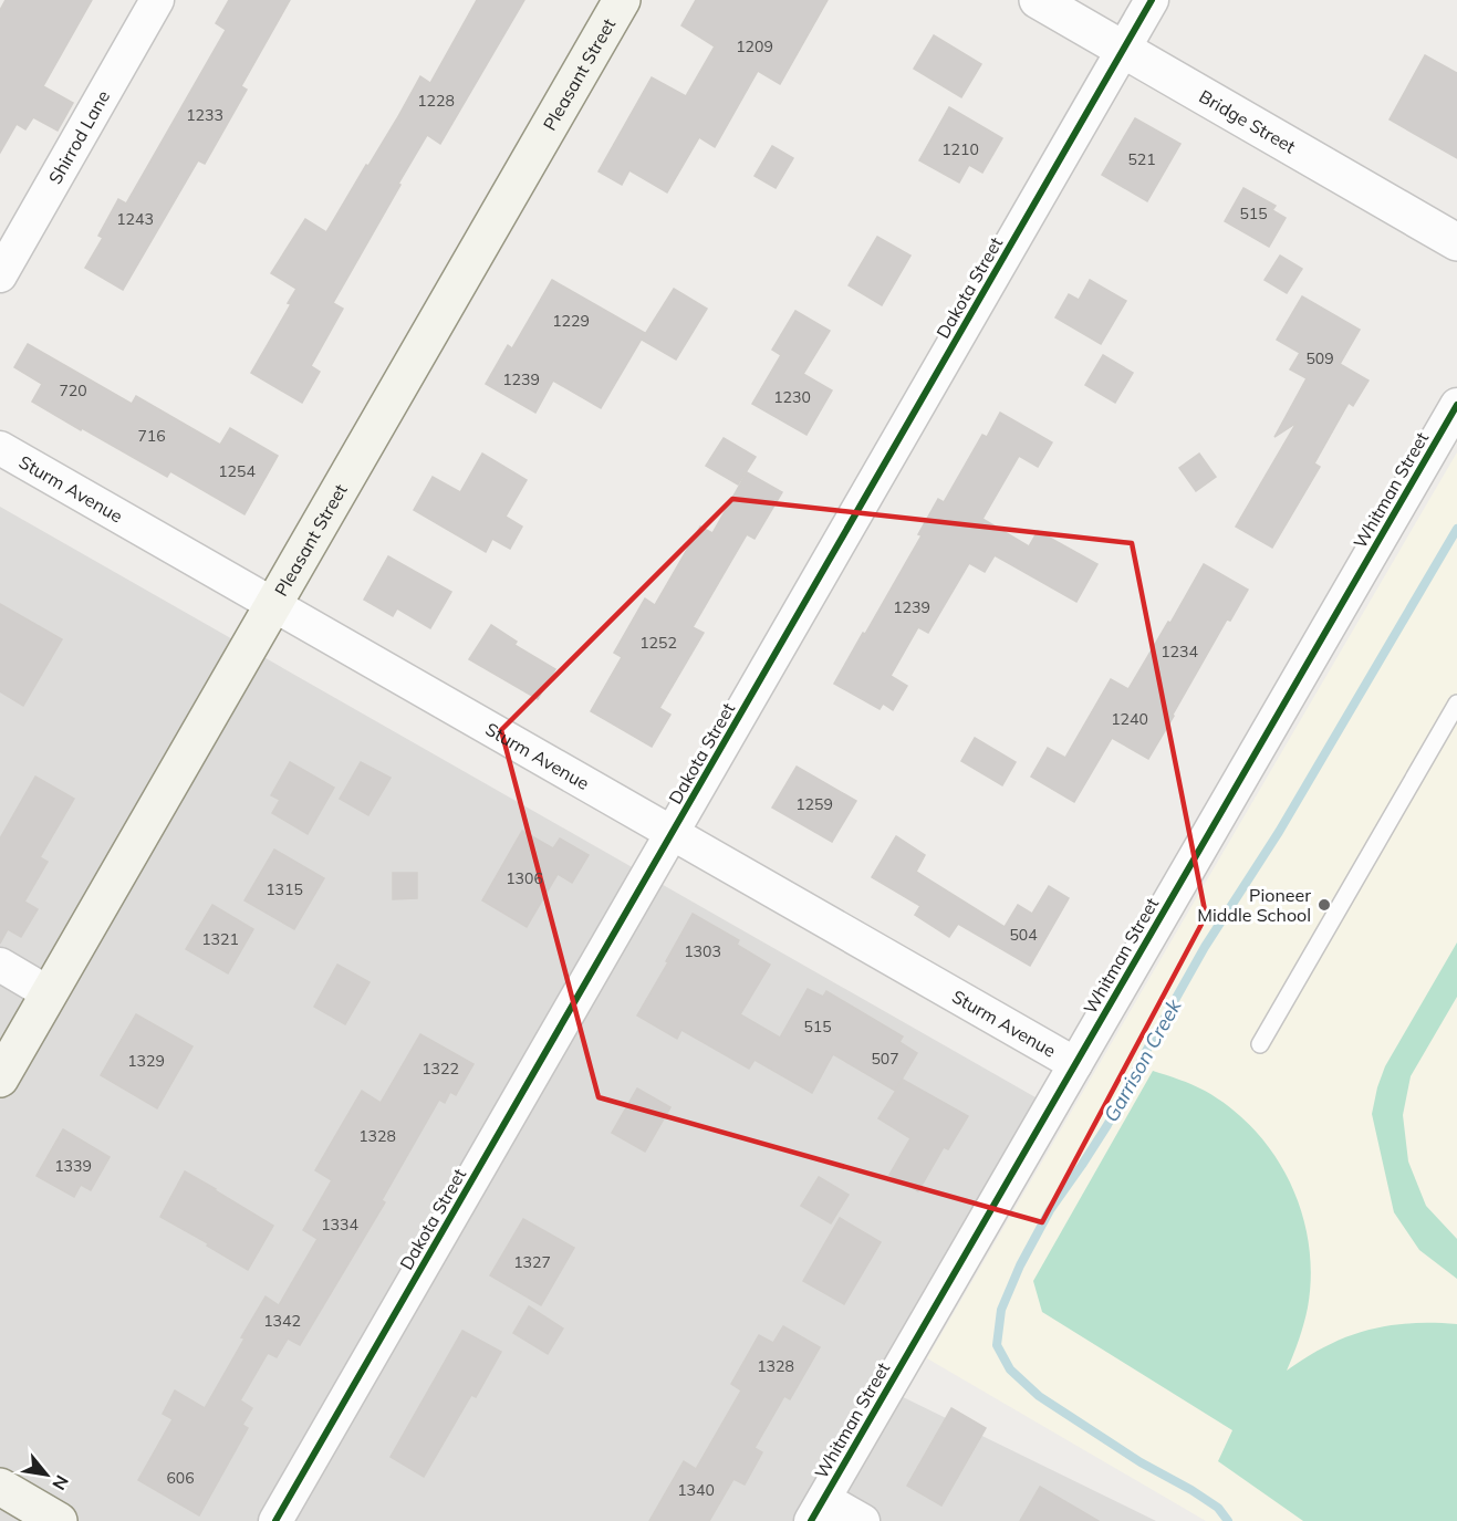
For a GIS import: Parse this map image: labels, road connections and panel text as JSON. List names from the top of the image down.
{
  "streets": {
    "main road": ["Pleasant Street"],
    "street": [
      "Bridge Street",
      "Shirrod Lane",
      "Dakota Street",
      "Sturm Avenue",
      "Whitman Street"
    ]
  },
  "crossings": [
    ["Pleasant Street", "Sturm Avenue"],
    ["Bridge Street", "Dakota Street"],
    ["Dakota Street", "Sturm Avenue"],
    ["Sturm Avenue", "Whitman Street"]
  ],
  "water": ["Garrison Creek"],
  "places": ["Pioneer Middle School"],
  "house_numbers": [
    "1209",
    "1228",
    "1233",
    "1210",
    "521",
    "515",
    "1243",
    "1229",
    "509",
    "1239",
    "720",
    "1230",
    "716",
    "1254",
    "1239",
    "1252",
    "1234",
    "1240",
    "1259",
    "1306",
    "1315",
    "504",
    "1321",
    "1303",
    "515",
    "507",
    "1329",
    "1322",
    "1328",
    "1339",
    "1334",
    "1327",
    "1342",
    "1328",
    "606",
    "1340"
  ],
  "north": "bottom right"
}
